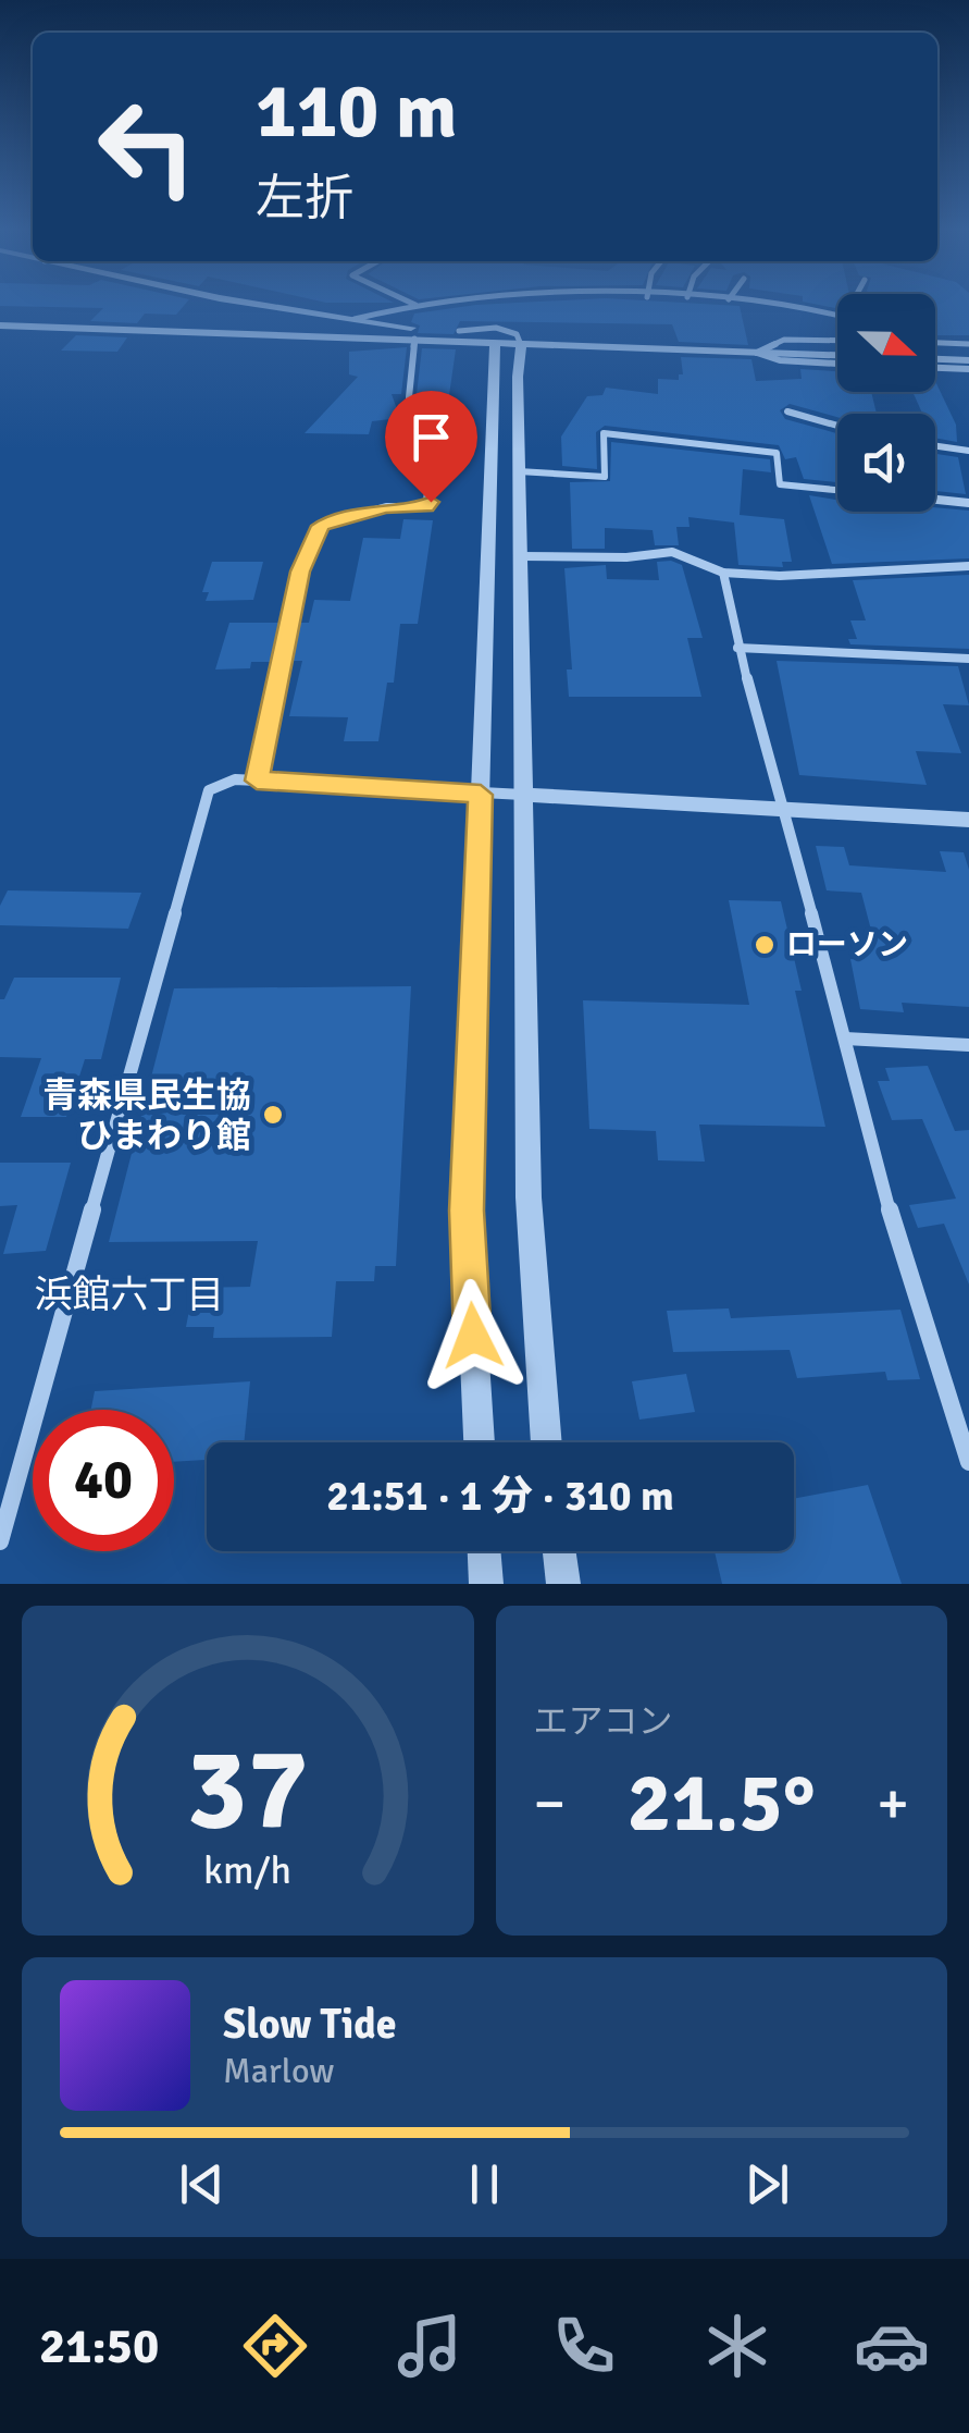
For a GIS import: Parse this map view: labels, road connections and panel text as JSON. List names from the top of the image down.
{
  "districts": ["浜館六丁目"],
  "places": ["ローソン", "青森県民生協 ひまわり館"],
  "north": "right",
  "page": {
    "turn": ["110 m", "左折"],
    "limit": "40",
    "trip": "21:51 · 1 分 · 310 m",
    "tile": "エアコン",
    "heat": ["−", "21.5°", "+"],
    "song": ["Slow Tide", "Marlow"],
    "tabs": "21:50",
    "gauge": ["37", "km/h"]
  }
}
